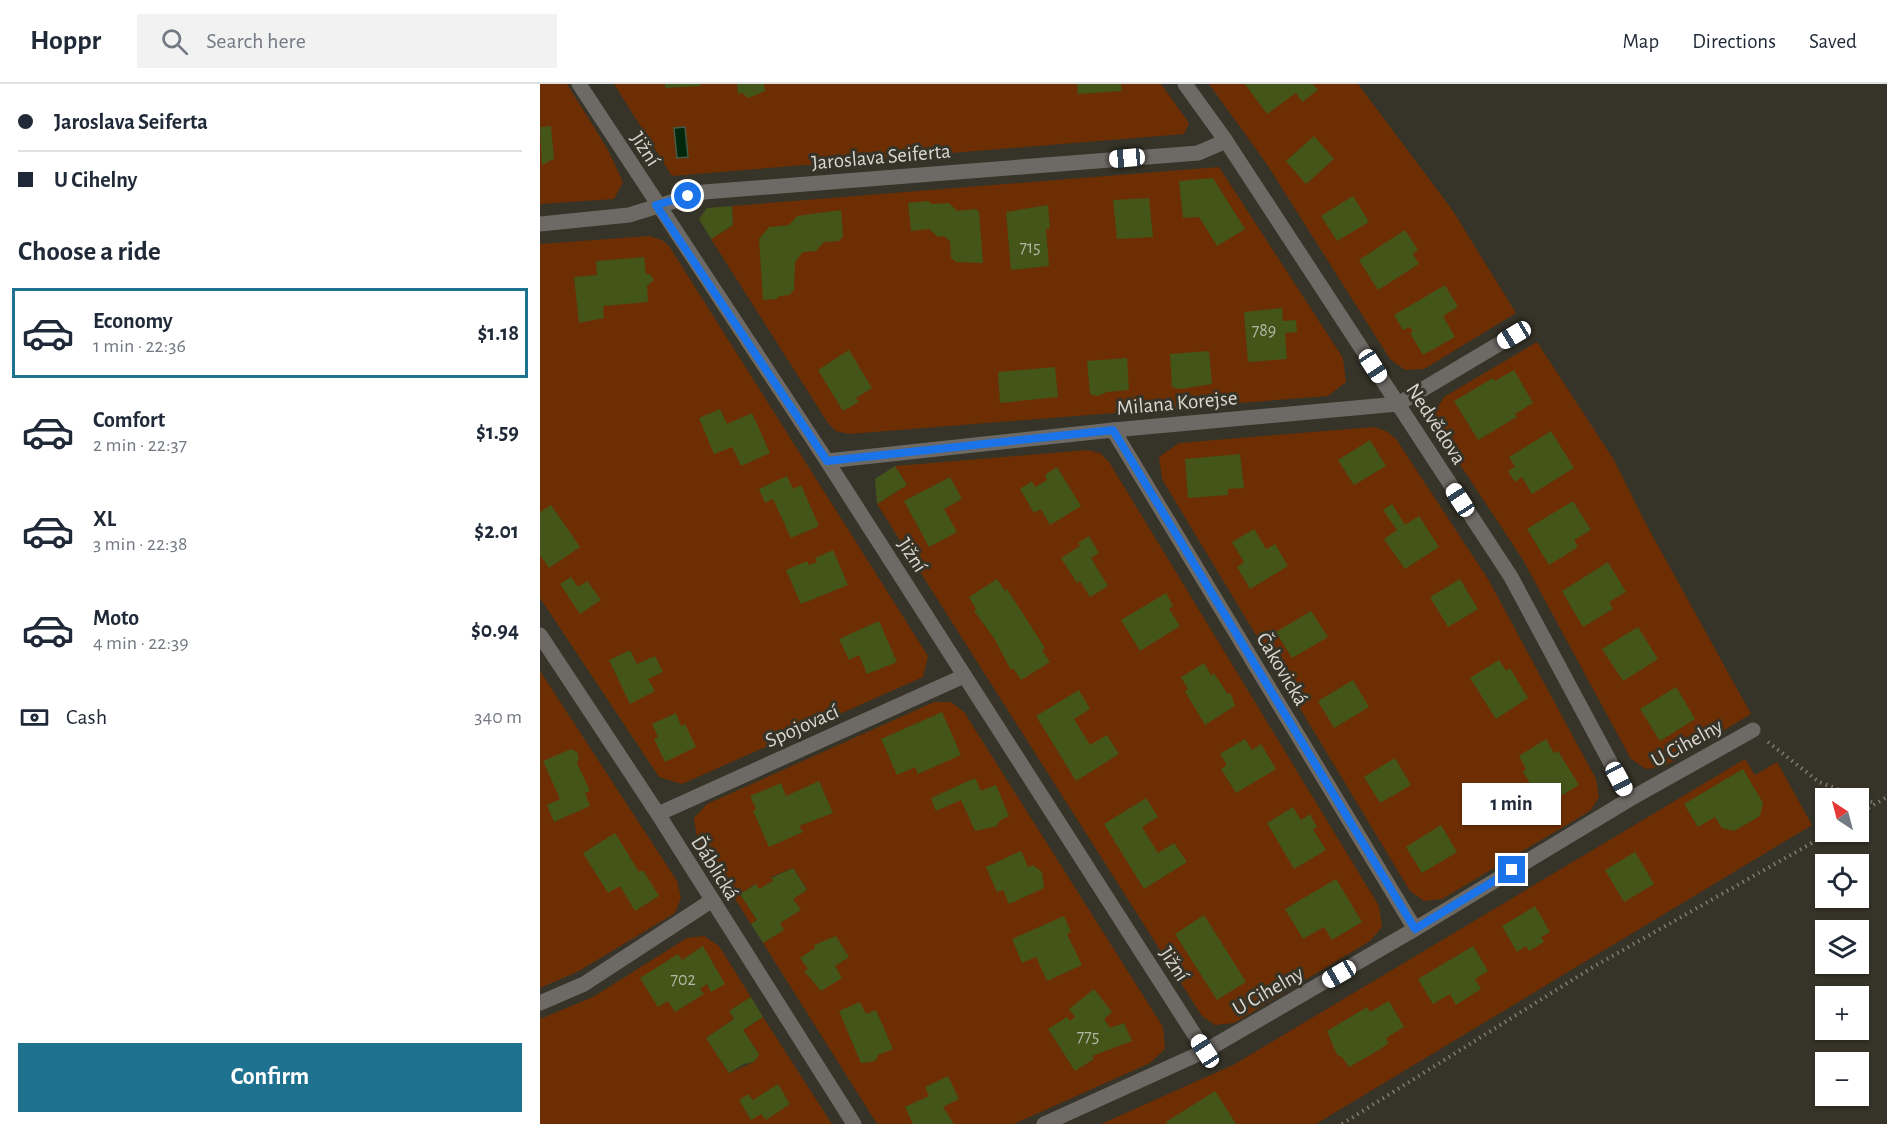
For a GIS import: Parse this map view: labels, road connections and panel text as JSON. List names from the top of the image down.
{
  "streets": {
    "street": [
      "Jižní",
      "Jaroslava Seiferta",
      "Milana Korejse",
      "Nedvědova",
      "Čakovická",
      "Spojovací",
      "U Cihelny",
      "Ďáblická"
    ]
  },
  "crossings": [
    ["Jižní", "Jaroslava Seiferta"],
    ["Jižní", "Milana Korejse"],
    ["Jižní", "Spojovací"],
    ["Jižní", "U Cihelny"],
    ["Jaroslava Seiferta", "Nedvědova"],
    ["Milana Korejse", "Nedvědova"],
    ["Milana Korejse", "Čakovická"],
    ["Nedvědova", "U Cihelny"],
    ["Čakovická", "U Cihelny"],
    ["Spojovací", "Ďáblická"]
  ],
  "house_numbers": [
    "715",
    "789",
    "702",
    "775"
  ],
  "north": "top left",
  "page": {
    "header": "Hoppr",
    "search": "Search here",
    "nav": ["Map", "Directions", "Saved"],
    "banner": ["Jaroslava Seiferta", "U Cihelny"],
    "heading": "Choose a ride",
    "list": [
      {
        "name": "Economy",
        "note": "1 min · 22:36",
        "value": "$1.18"
      },
      {
        "name": "Comfort",
        "note": "2 min · 22:37",
        "value": "$1.59"
      },
      {
        "name": "XL",
        "note": "3 min · 22:38",
        "value": "$2.01"
      },
      {
        "name": "Moto",
        "note": "4 min · 22:39",
        "value": "$0.94"
      }
    ],
    "pay": ["Cash", "340 m"],
    "bubble": "1 min",
    "map_buttons": ["+", "−"],
    "buttons": "Confirm"
  }
}
